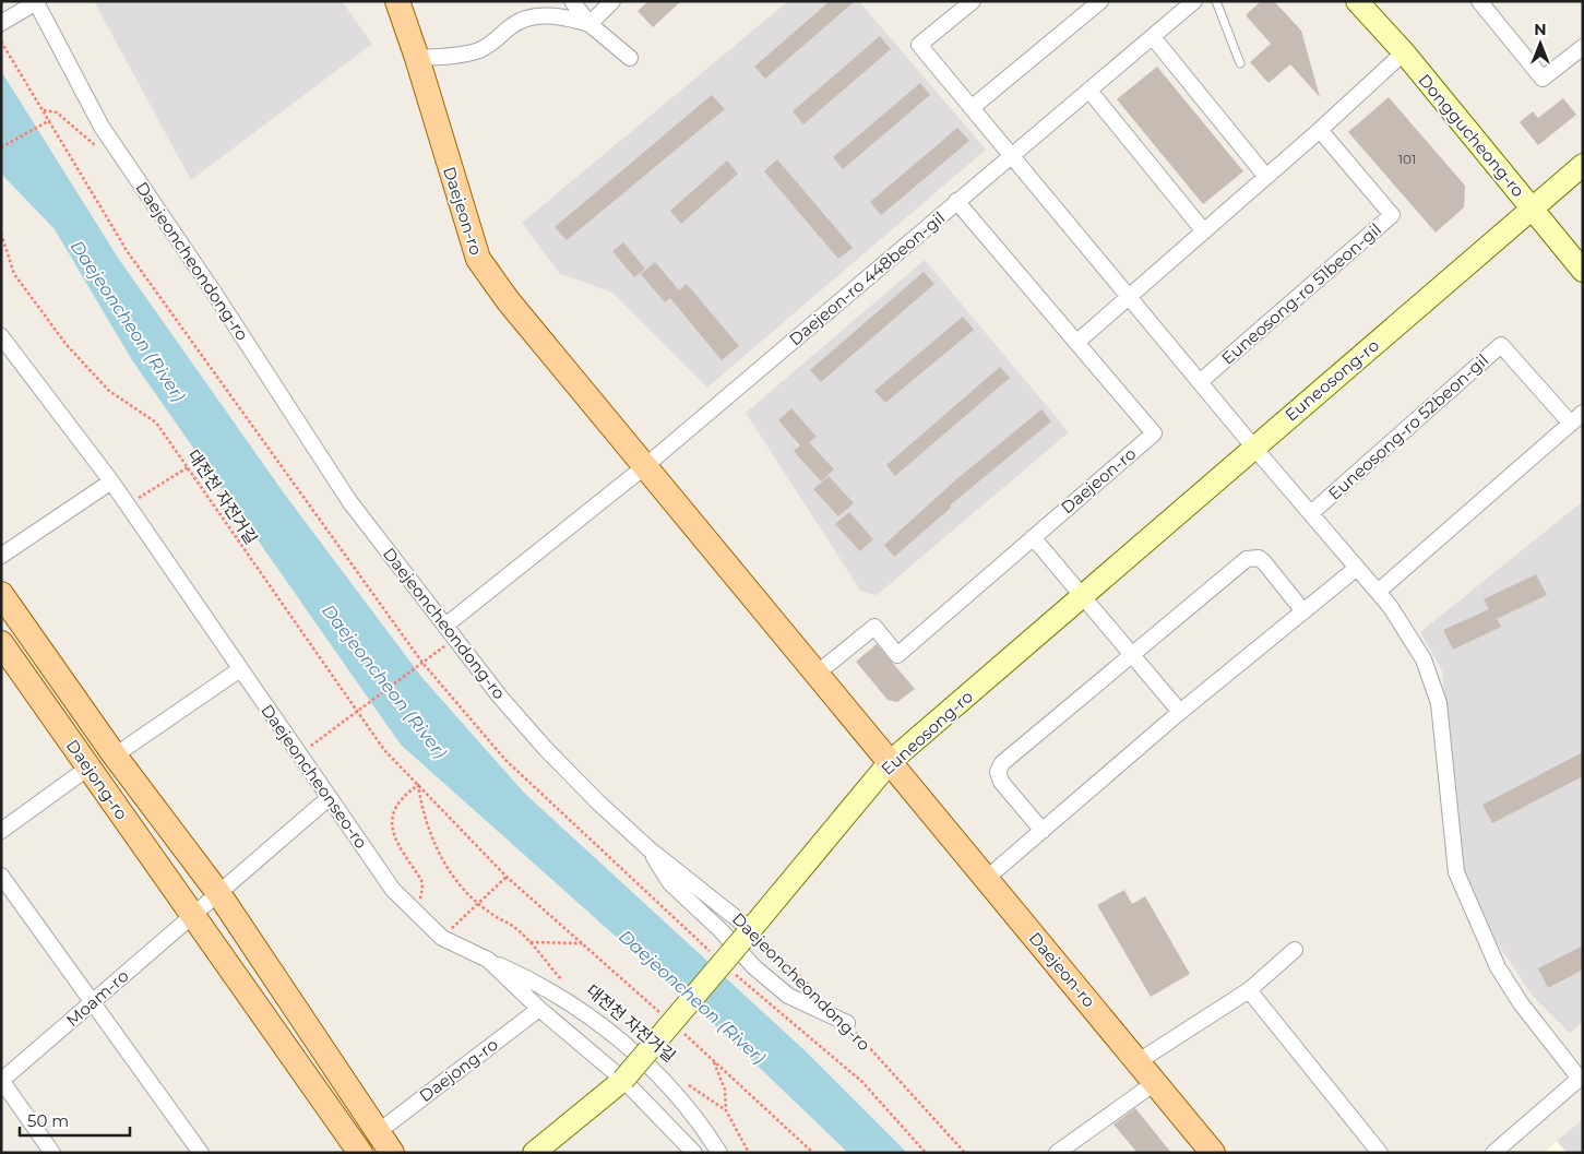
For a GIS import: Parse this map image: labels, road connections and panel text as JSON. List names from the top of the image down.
{
  "streets": {
    "main road": [
      "Donggucheong-ro",
      "Daejeon-ro",
      "Euneosong-ro",
      "Daejong-ro"
    ],
    "street": [
      "Daejeoncheondong-ro",
      "Daejeon-ro 448beon-gil",
      "Euneosong-ro 51beon-gil",
      "Euneosong-ro 52beon-gil",
      "Daejeoncheonseo-ro",
      "Moam-ro"
    ],
    "path": ["대전천 자전거길"]
  },
  "crossings": [
    ["Donggucheong-ro", "Euneosong-ro"],
    ["Daejeon-ro", "Daejeon-ro 448beon-gil"],
    ["Daejeon-ro", "Euneosong-ro"],
    ["Daejeoncheondong-ro", "Euneosong-ro"],
    ["Euneosong-ro", "Daejeoncheonseo-ro"],
    ["Daejeoncheonseo-ro", "Daejong-ro"],
    ["Daejong-ro", "Moam-ro"]
  ],
  "water": ["Daejeoncheon (River)"],
  "house_numbers": ["101"],
  "scale_bar": "50 m",
  "north": "top"
}
